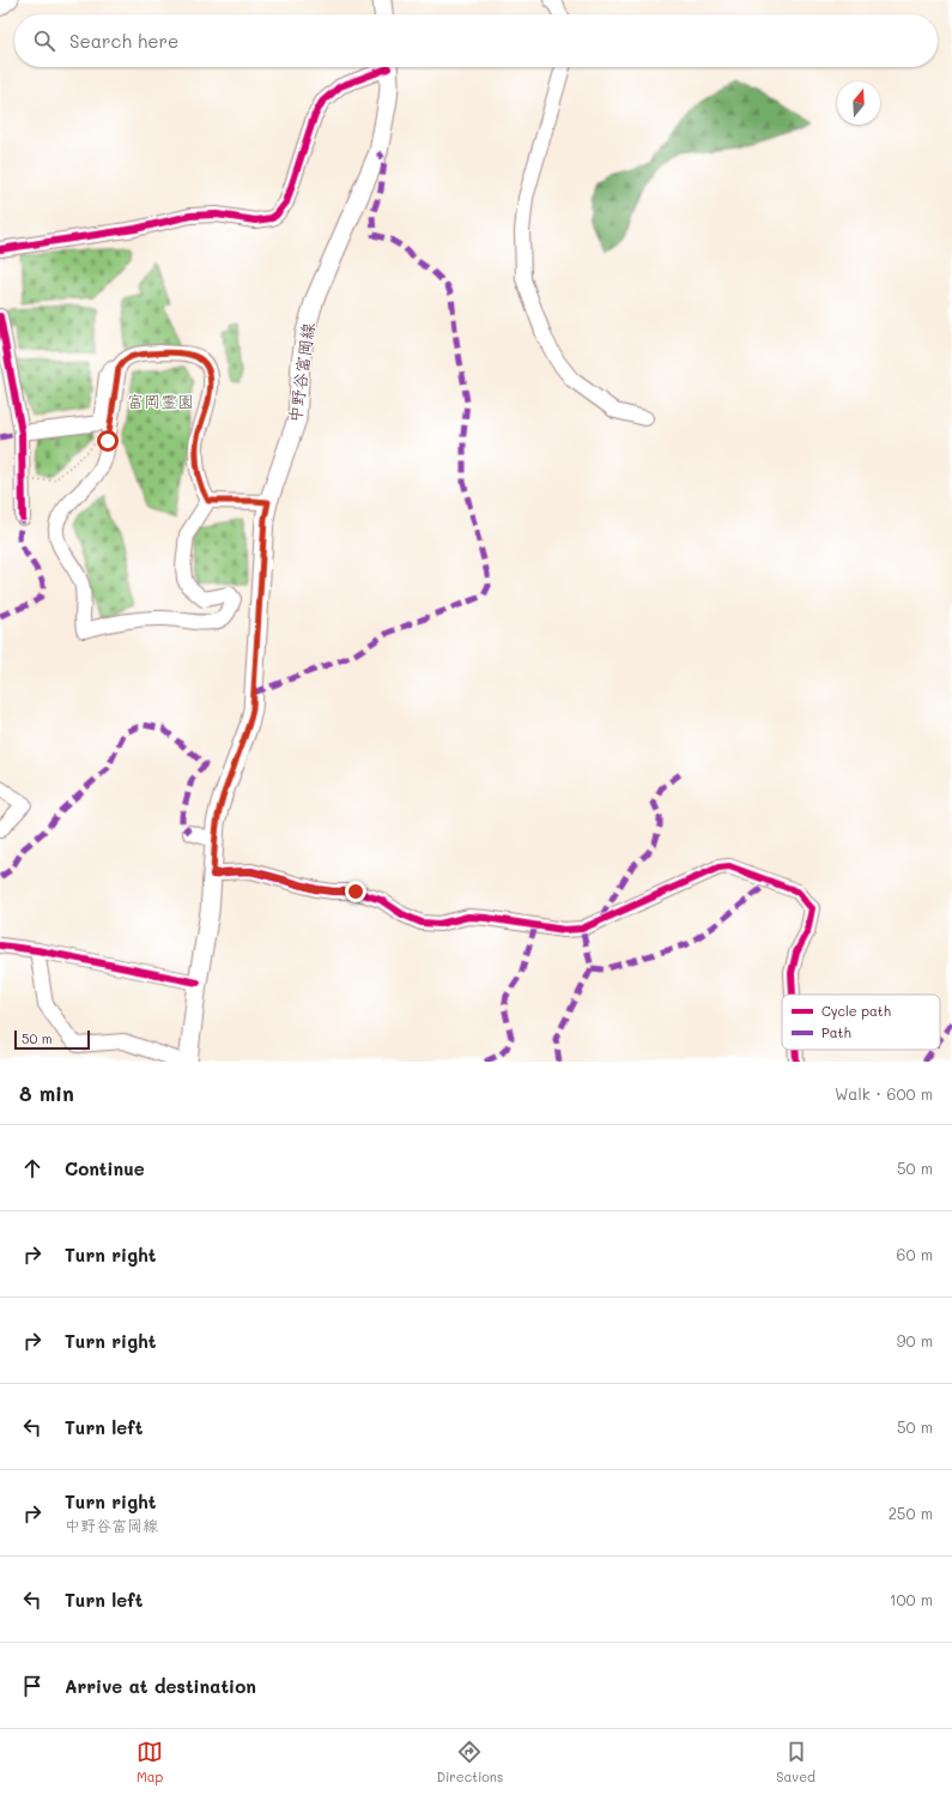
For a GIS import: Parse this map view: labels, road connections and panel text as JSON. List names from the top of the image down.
{
  "streets": {
    "main road": ["中野谷富岡線"]
  },
  "parks": ["富岡霊園"],
  "legend": ["Cycle path", "Path"],
  "scale_bar": "50 m",
  "north": "top",
  "page": {
    "search": "Search here",
    "scale": "50 m",
    "heading": ["8 min", "Walk · 600 m"],
    "list": [
      ["Continue", "50 m"],
      ["Turn right", "60 m"],
      ["Turn right", "90 m"],
      ["Turn left", "50 m"],
      ["Turn right", "中野谷富岡線", "250 m"],
      ["Turn left", "100 m"],
      "Arrive at destination"
    ],
    "nav": ["Map", "Directions", "Saved"]
  }
}
